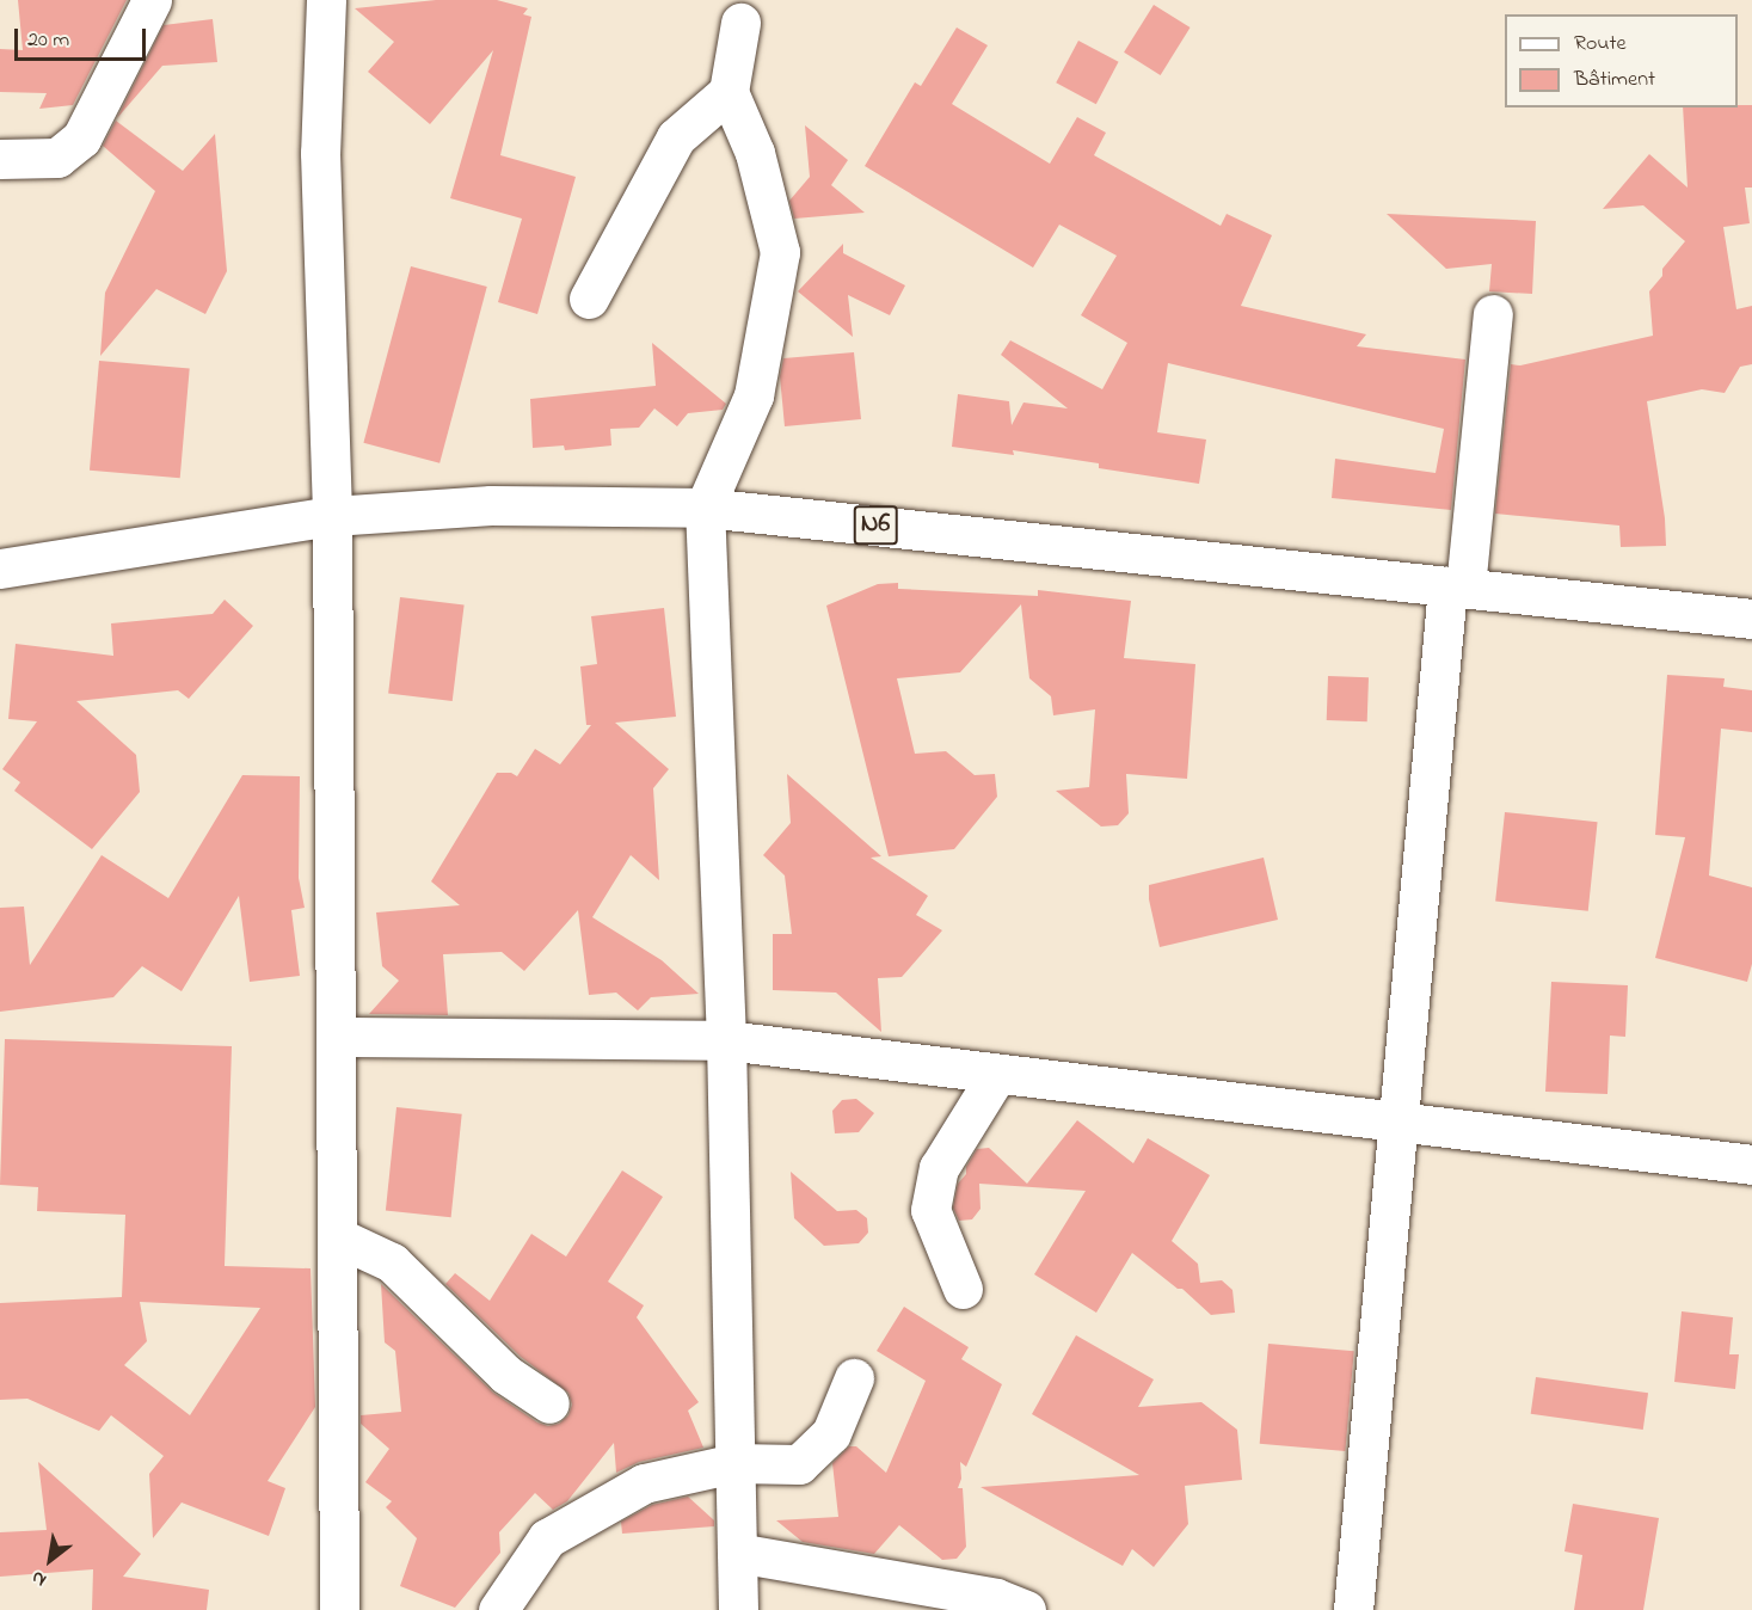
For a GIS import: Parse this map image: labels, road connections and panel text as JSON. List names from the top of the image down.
{
  "streets": {
    "main road": ["N6"]
  },
  "legend": ["Route", "Bâtiment"],
  "scale_bar": "20 m",
  "north": "bottom left"
}
